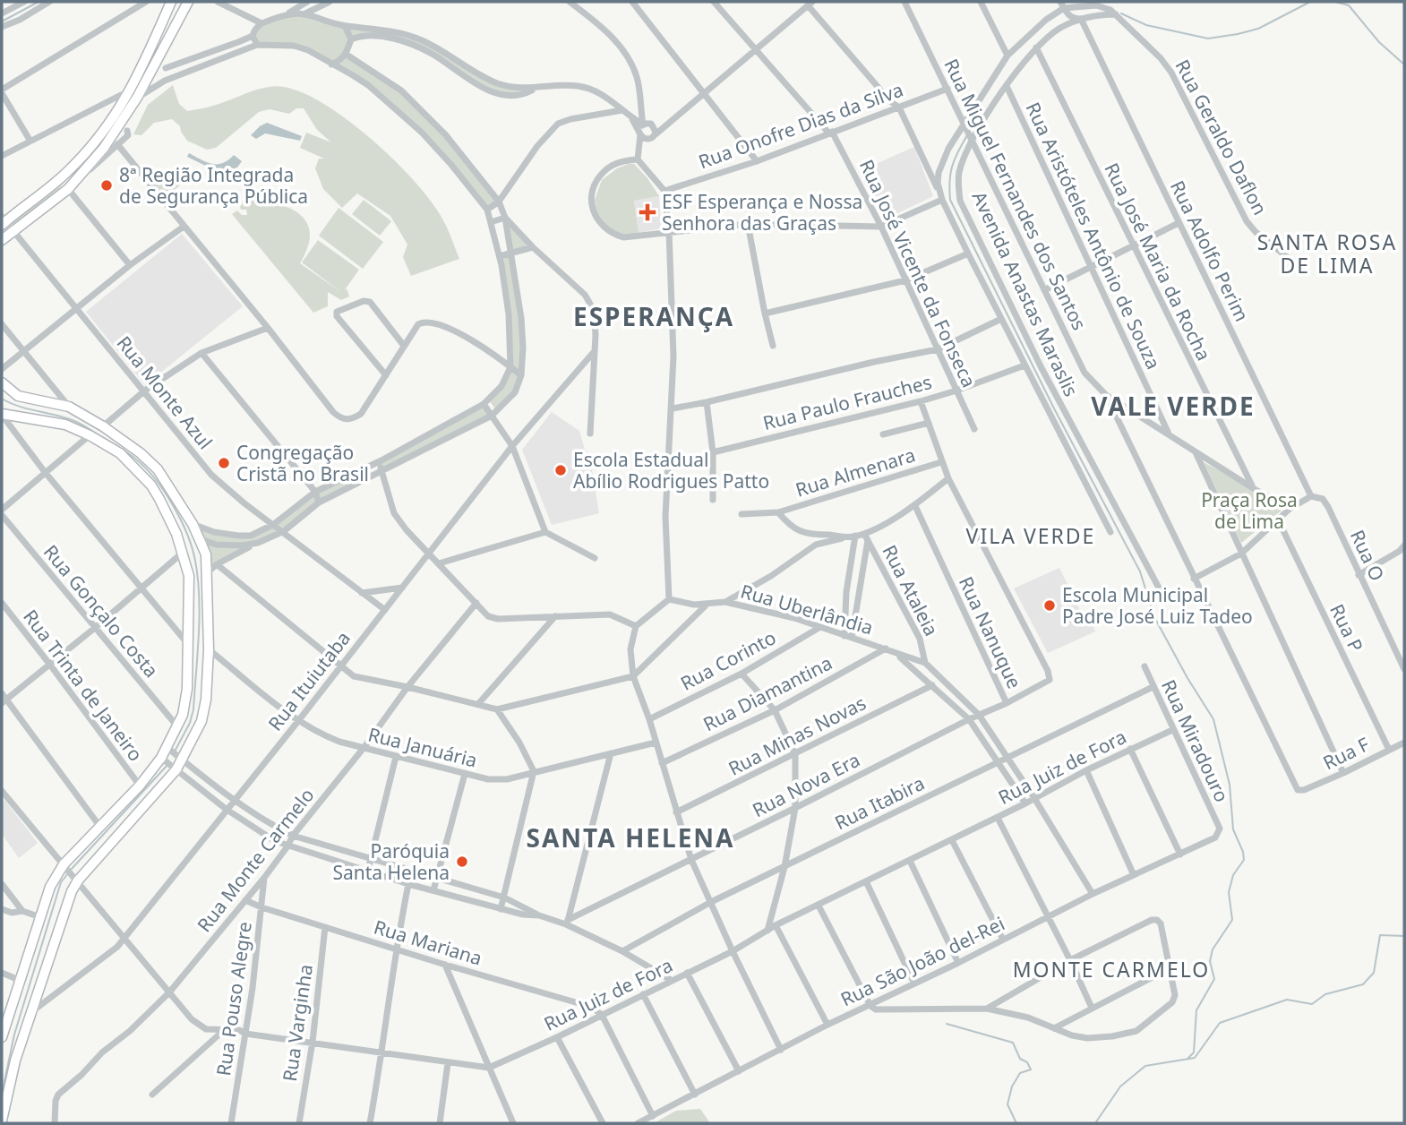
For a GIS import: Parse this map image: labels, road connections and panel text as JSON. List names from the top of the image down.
{
  "streets": {
    "street": [
      "Rua Onofre Dias da Silva",
      "Rua Geraldo Daflon",
      "Rua Miguel Fernandes dos Santos",
      "Rua Aristóteles Antônio de Souza",
      "Rua Adolfo Perim",
      "Rua José Maria da Rocha",
      "Rua José Vicente da Fonseca",
      "Avenida Anastas Maraslis",
      "Rua Monte Azul",
      "Rua Paulo Frauches",
      "Rua Almenara",
      "Rua O",
      "Rua Ataleia",
      "Rua Uberlândia",
      "Rua Gonçalo Costa",
      "Rua P",
      "Rua Nanuque",
      "Rua Corinto",
      "Rua Ituiutaba",
      "Rua Trinta de Janeiro",
      "Rua Diamantina",
      "Rua Minas Novas",
      "Rua Miradouro",
      "Rua Januária",
      "Rua F",
      "Rua Juiz de Fora",
      "Rua Nova Era",
      "Rua Itabira",
      "Rua Monte Carmelo",
      "Rua Mariana",
      "Rua São João del-Rei",
      "Rua Pouso Alegre",
      "Rua Varginha"
    ]
  },
  "crossings": [
    ["Rua Onofre Dias da Silva", "Rua Miguel Fernandes dos Santos"],
    ["Rua Onofre Dias da Silva", "Rua José Vicente da Fonseca"],
    ["Rua Miguel Fernandes dos Santos", "Avenida Anastas Maraslis"],
    ["Rua Aristóteles Antônio de Souza", "Avenida Anastas Maraslis"],
    ["Rua Adolfo Perim", "Avenida Anastas Maraslis"],
    ["Rua Adolfo Perim", "Rua O"],
    ["Rua José Maria da Rocha", "Avenida Anastas Maraslis"],
    ["Rua José Vicente da Fonseca", "Rua Paulo Frauches"],
    ["Avenida Anastas Maraslis", "Rua Paulo Frauches"],
    ["Rua Monte Azul", "Rua Ituiutaba"],
    ["Rua Ataleia", "Rua Uberlândia"],
    ["Rua Uberlândia", "Rua Corinto"],
    ["Rua Uberlândia", "Rua Diamantina"],
    ["Rua Uberlândia", "Rua Minas Novas"],
    ["Rua Uberlândia", "Rua Juiz de Fora"],
    ["Rua Uberlândia", "Rua Nova Era"],
    ["Rua Uberlândia", "Rua Itabira"],
    ["Rua Uberlândia", "Rua São João del-Rei"],
    ["Rua P", "Rua F"],
    ["Rua Nanuque", "Rua Nova Era"],
    ["Rua Ituiutaba", "Rua Januária"],
    ["Rua Miradouro", "Rua Juiz de Fora"],
    ["Rua Miradouro", "Rua Itabira"],
    ["Rua Miradouro", "Rua São João del-Rei"],
    ["Rua Januária", "Rua Monte Carmelo"],
    ["Rua Juiz de Fora", "Rua Mariana"],
    ["Rua Monte Carmelo", "Rua Mariana"],
    ["Rua Monte Carmelo", "Rua Pouso Alegre"],
    ["Rua Mariana", "Rua Pouso Alegre"],
    ["Rua Mariana", "Rua Varginha"]
  ],
  "districts": [
    "SANTA ROSA DE LIMA",
    "ESPERANÇA",
    "VALE VERDE",
    "VILA VERDE",
    "SANTA HELENA",
    "MONTE CARMELO"
  ],
  "parks": ["Praça Rosa de Lima"],
  "places": {
    "other": [
      "8ª Região Integrada de Segurança Pública",
      "Congregação Cristã no Brasil",
      "Escola Estadual Abílio Rodrigues Patto",
      "Escola Municipal Padre José Luiz Tadeo",
      "Paróquia Santa Helena"
    ],
    "health": ["ESF Esperança e Nossa Senhora das Graças"]
  }
}
